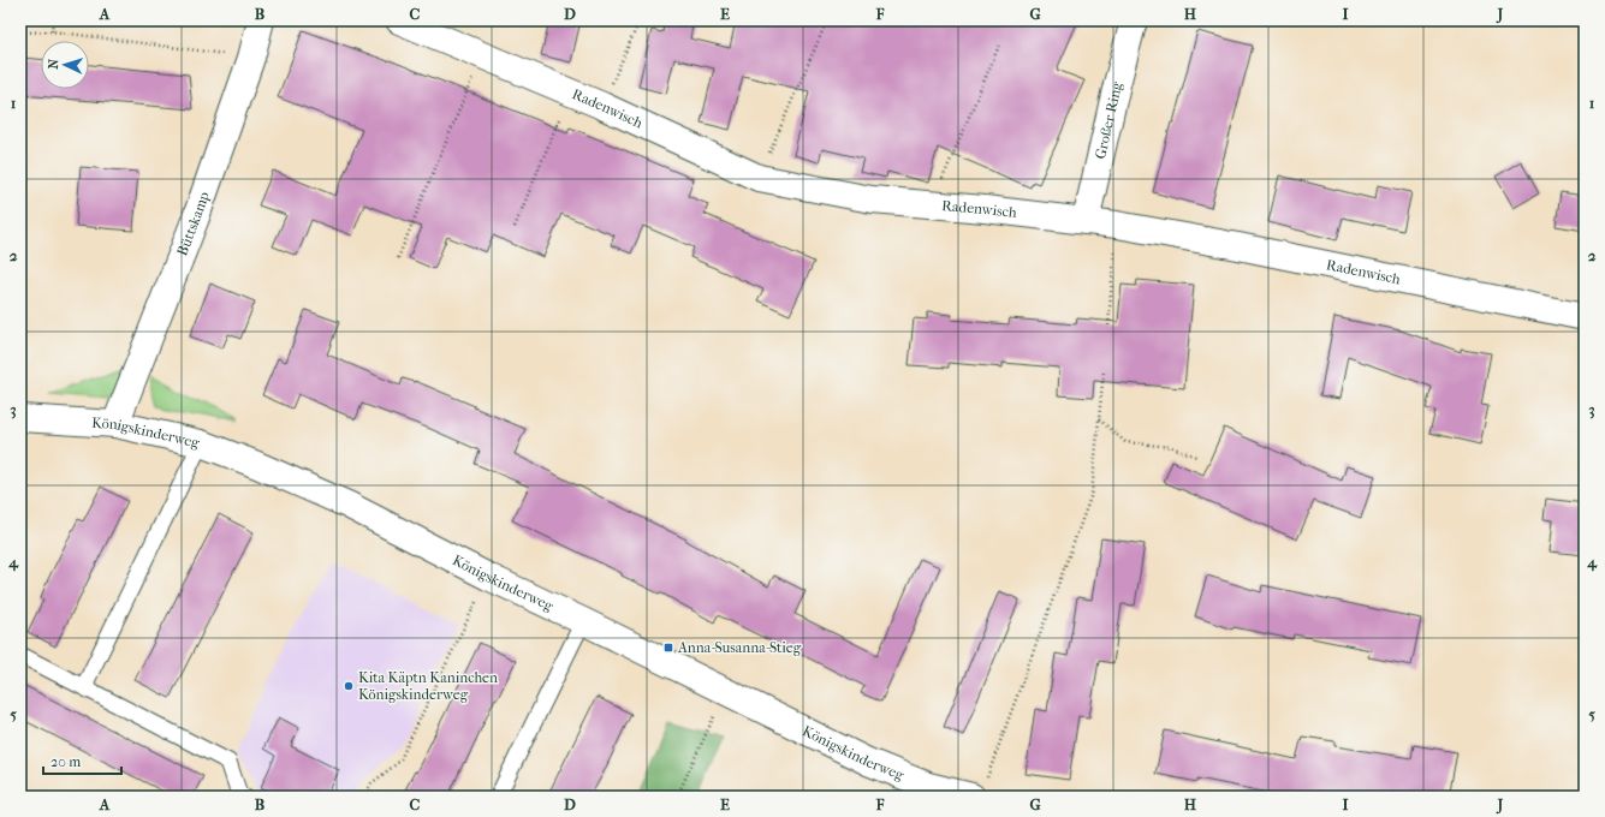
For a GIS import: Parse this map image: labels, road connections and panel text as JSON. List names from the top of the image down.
{
  "streets": {
    "street": [
      "Radenwisch",
      "Großer Ring",
      "Büttskamp",
      "Königskinderweg"
    ]
  },
  "crossings": [
    ["Radenwisch", "Großer Ring"],
    ["Büttskamp", "Königskinderweg"]
  ],
  "places": {
    "transit": ["Anna-Susanna-Stieg"],
    "other": ["Kita Käptn Kaninchen Königskinderweg"]
  },
  "scale_bar": "20 m",
  "north": "left",
  "grid": {
    "columns": [
      "A",
      "B",
      "C",
      "D",
      "E",
      "F",
      "G",
      "H",
      "I",
      "J"
    ],
    "rows": [
      "1",
      "2",
      "3",
      "4",
      "5"
    ]
  }
}
